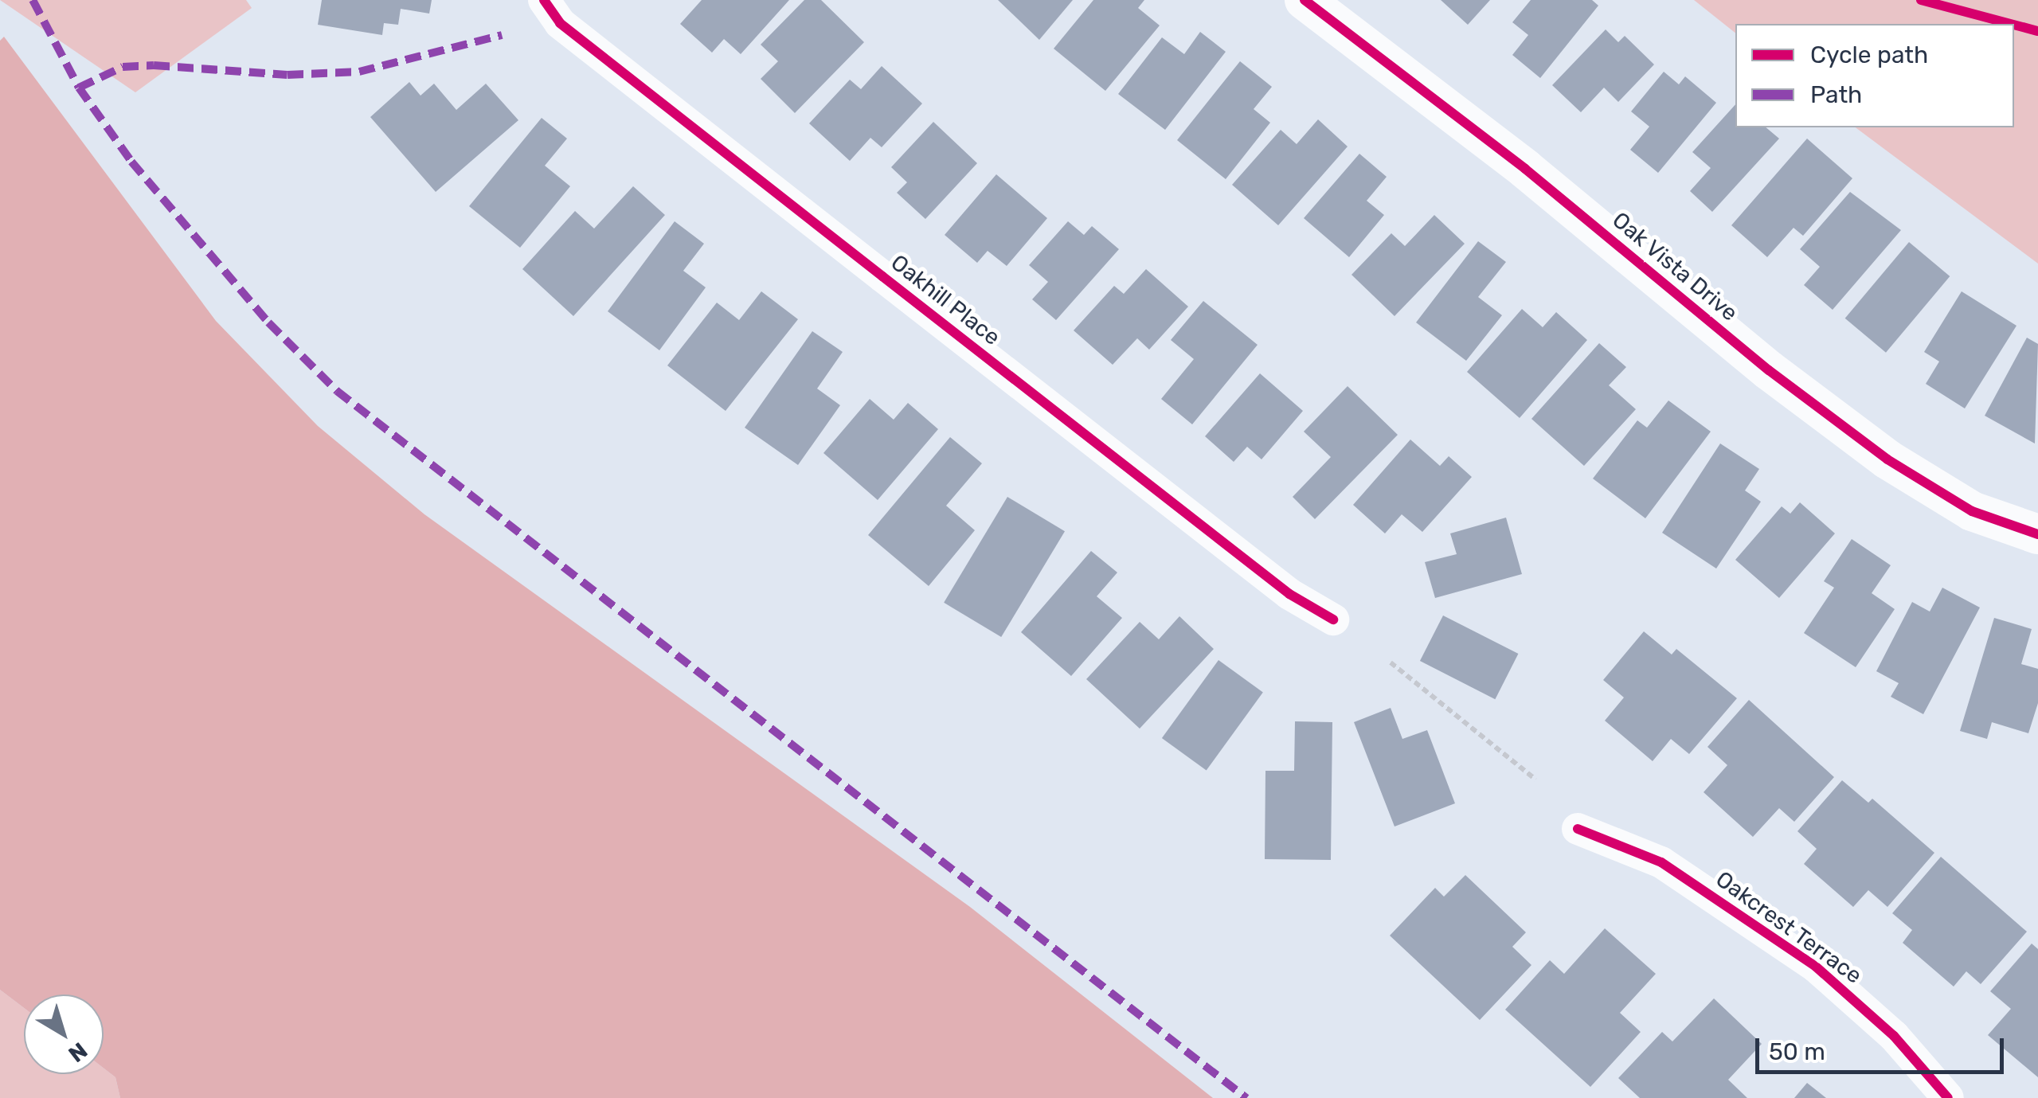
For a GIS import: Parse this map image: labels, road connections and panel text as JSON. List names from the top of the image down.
{
  "streets": {
    "street": ["Oak Vista Drive", "Oakhill Place", "Oakcrest Terrace"]
  },
  "legend": ["Cycle path", "Path"],
  "scale_bar": "50 m",
  "north": "bottom right"
}
